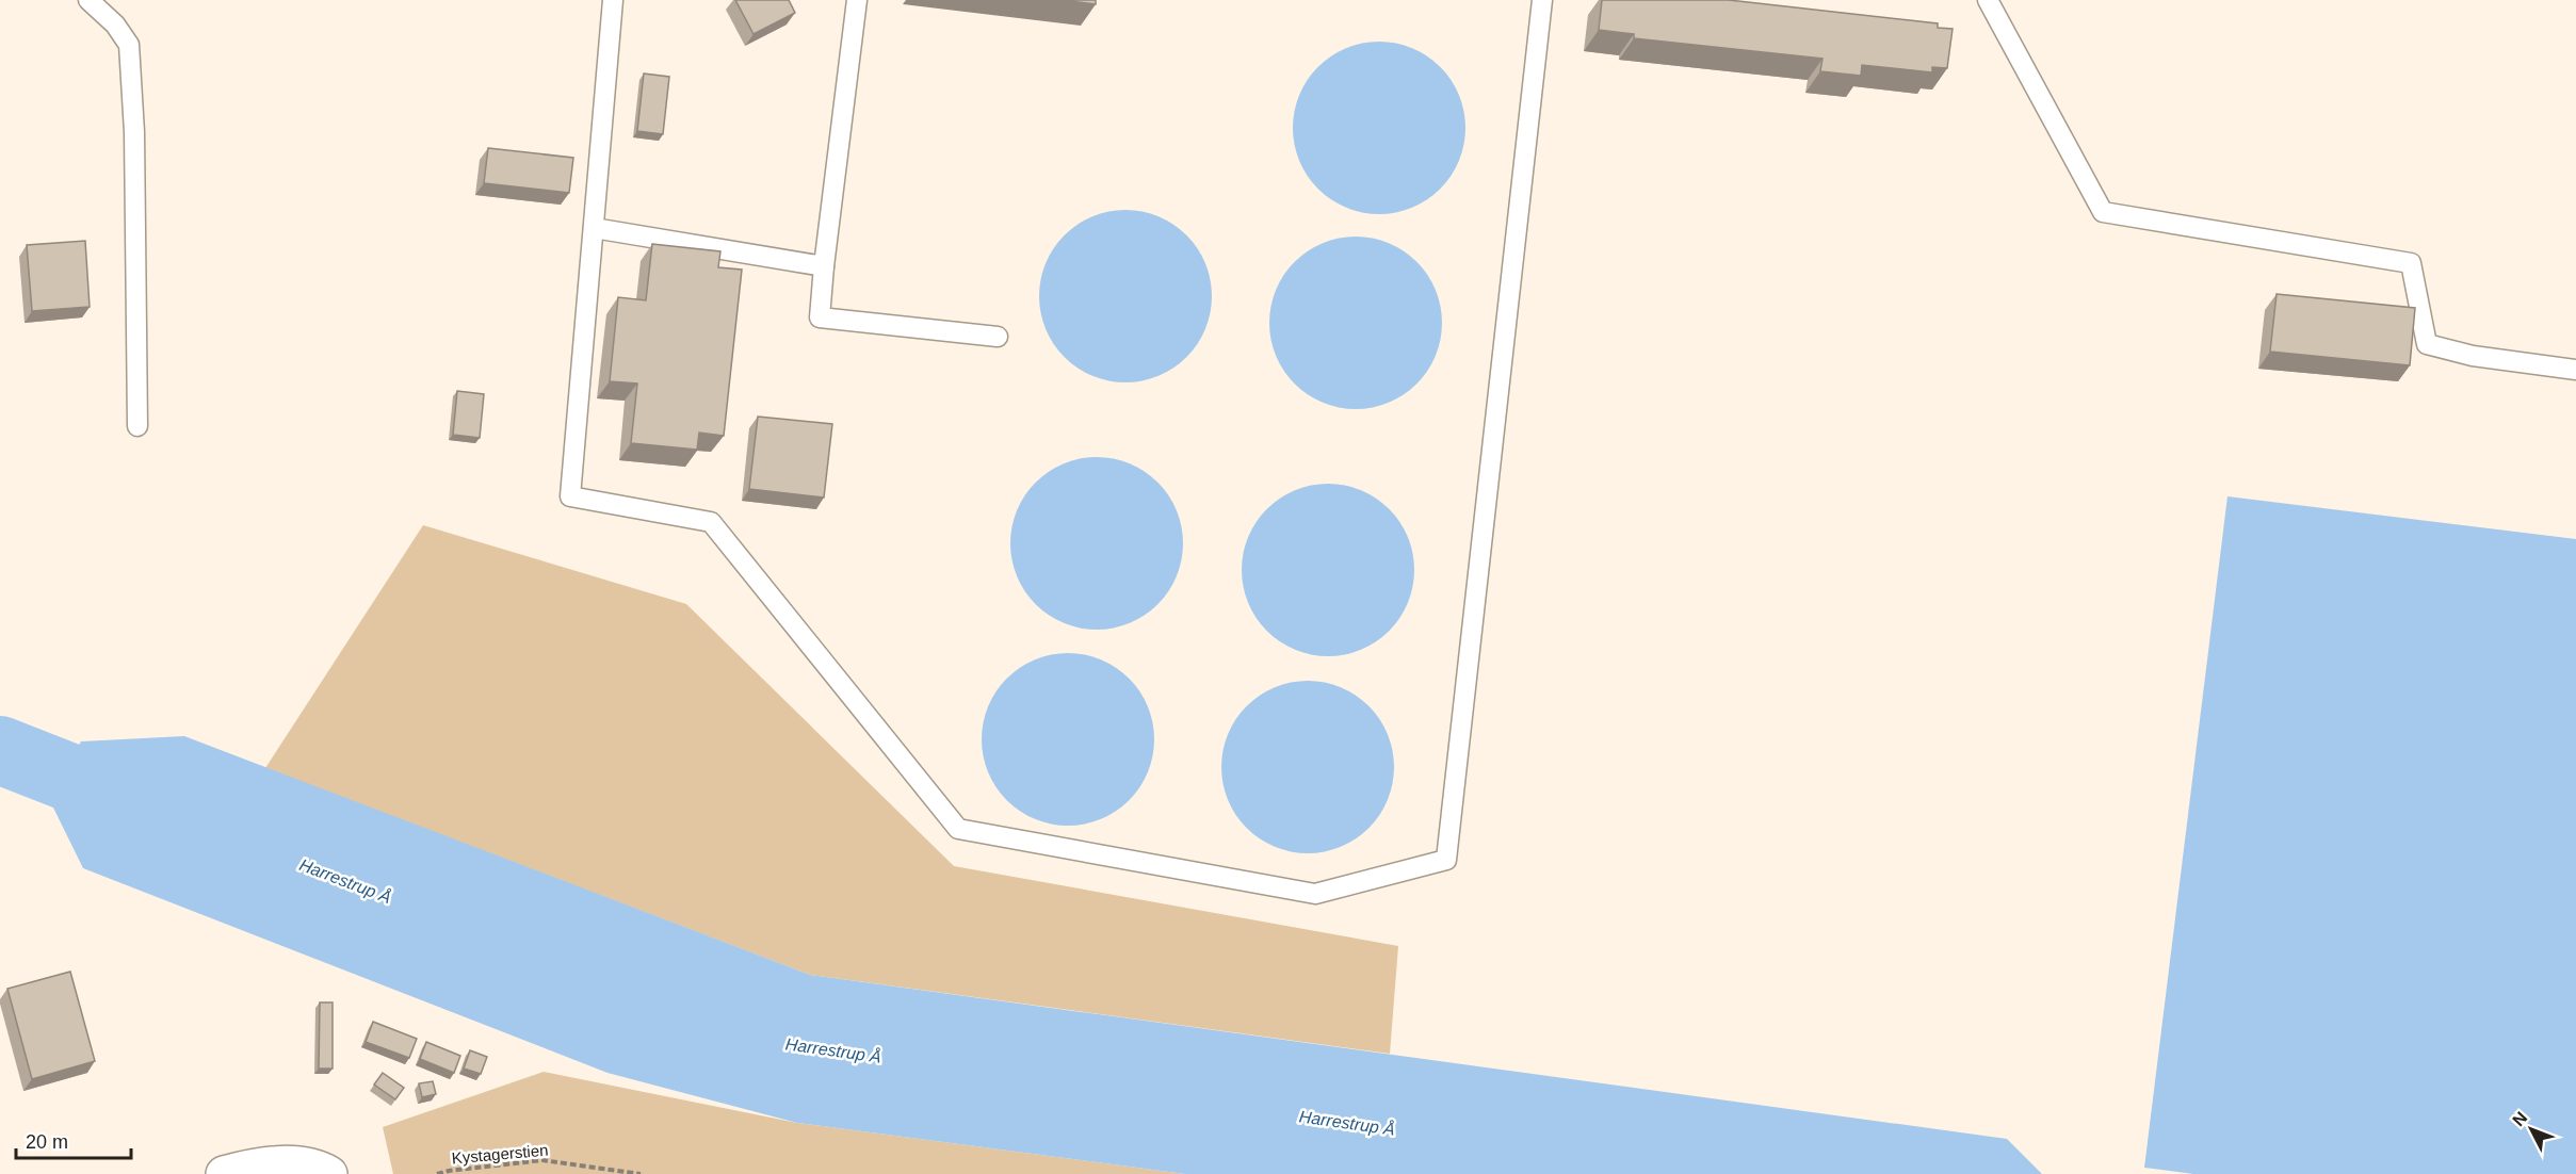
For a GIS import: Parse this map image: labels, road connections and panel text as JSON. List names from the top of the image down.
{
  "streets": {
    "path": ["Kystagerstien"]
  },
  "water": ["Harrestrup Å"],
  "scale_bar": "20 m",
  "north": "top left"
}
